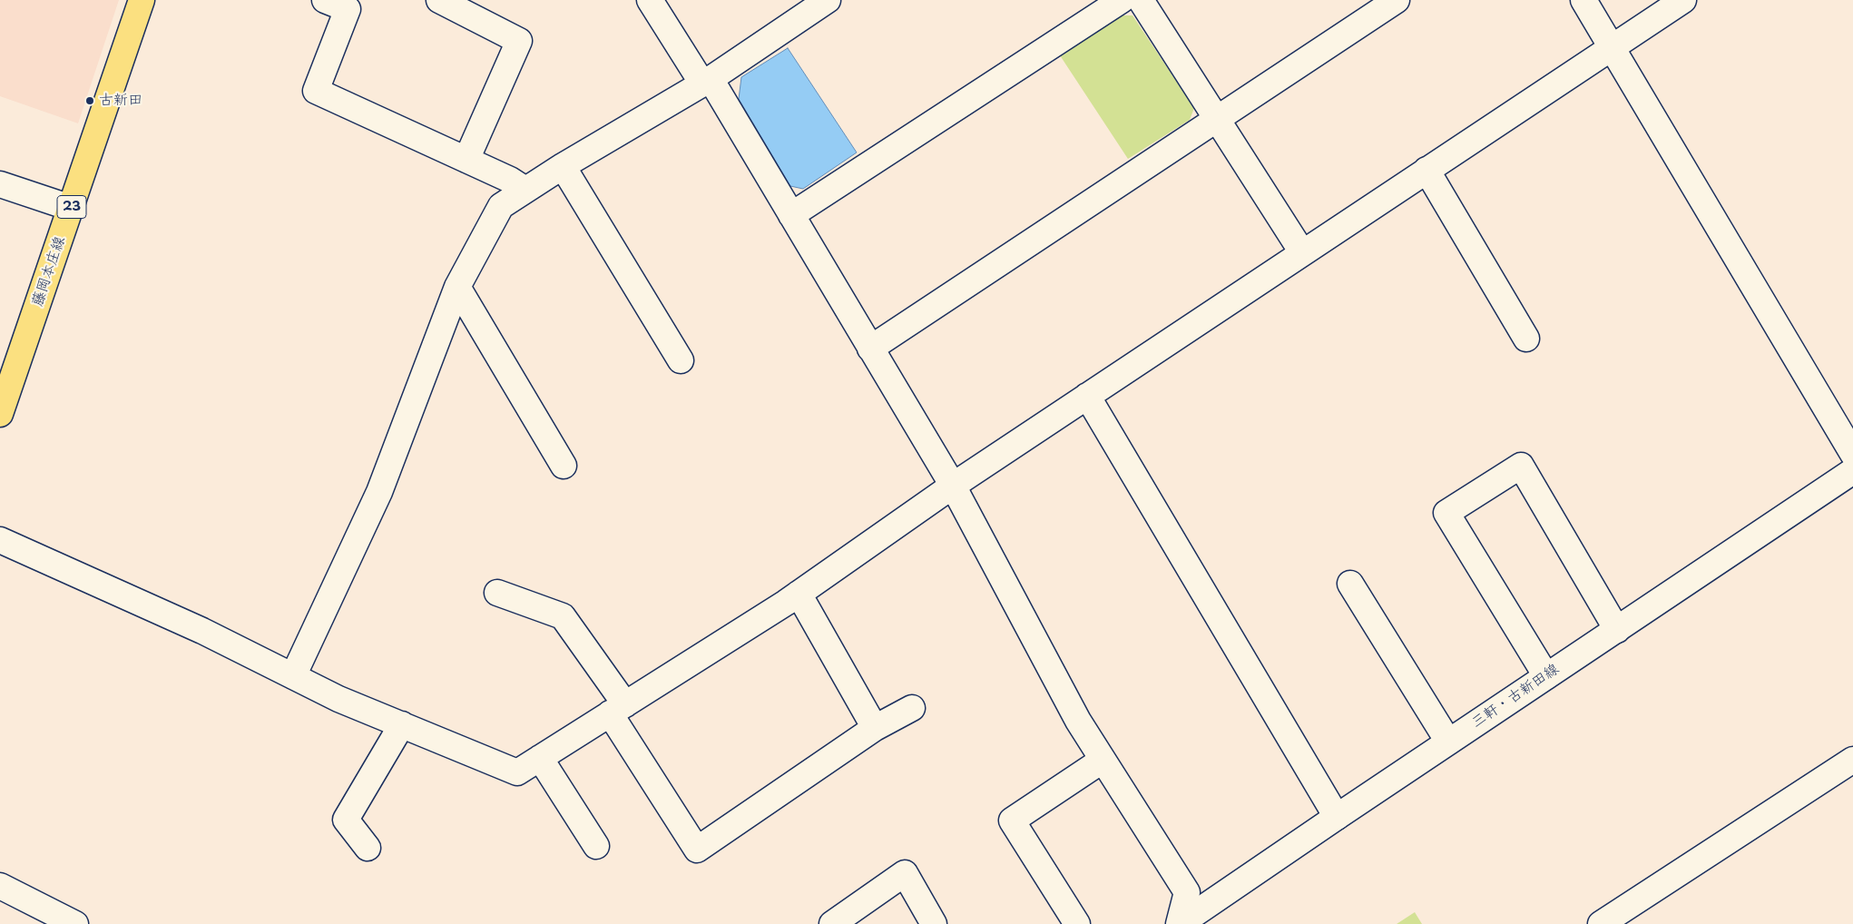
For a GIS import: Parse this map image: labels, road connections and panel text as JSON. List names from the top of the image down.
{
  "streets": {
    "main road": ["23", "藤岡本庄線"],
    "street": ["三軒・古新田線"]
  },
  "places": ["古新田"]
}
